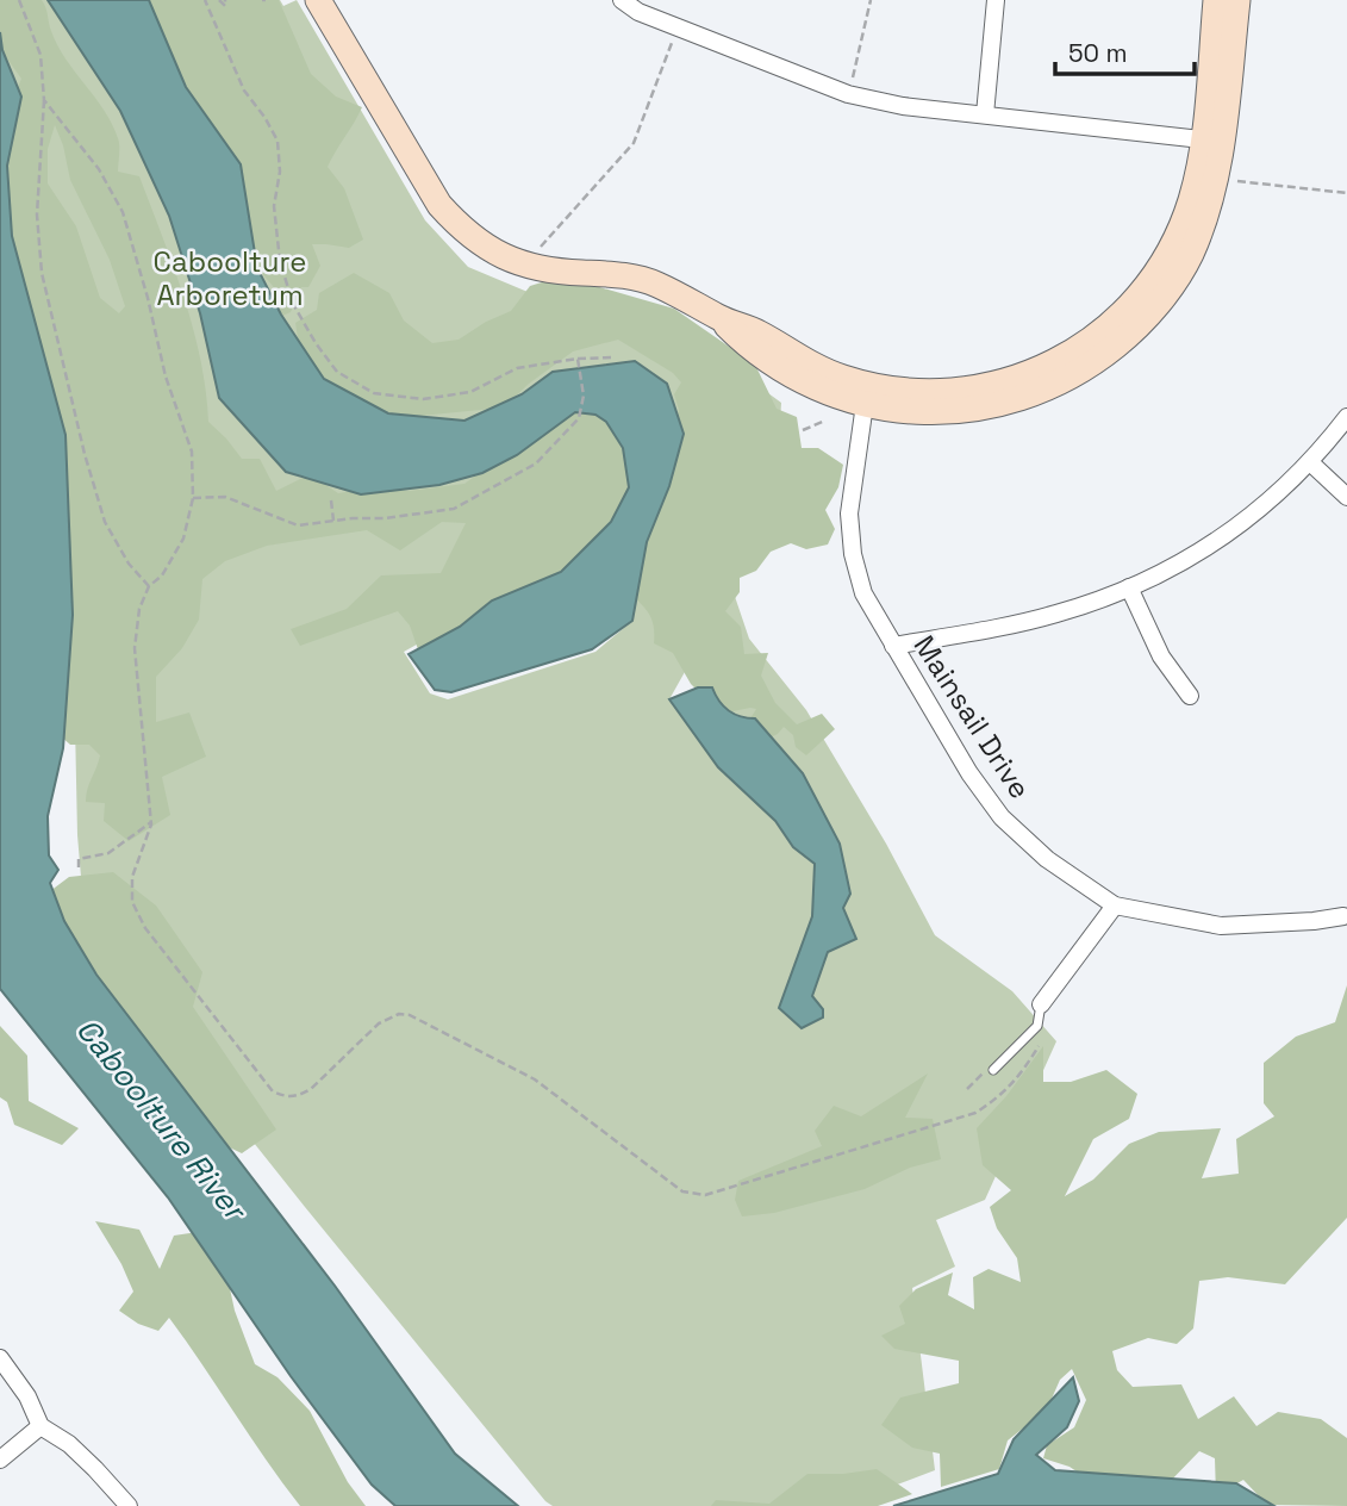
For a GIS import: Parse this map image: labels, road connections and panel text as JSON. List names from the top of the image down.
{
  "streets": {
    "street": ["Mainsail Drive"]
  },
  "water": ["Caboolture River"],
  "parks": ["Caboolture Arboretum"],
  "scale_bar": "50 m"
}
